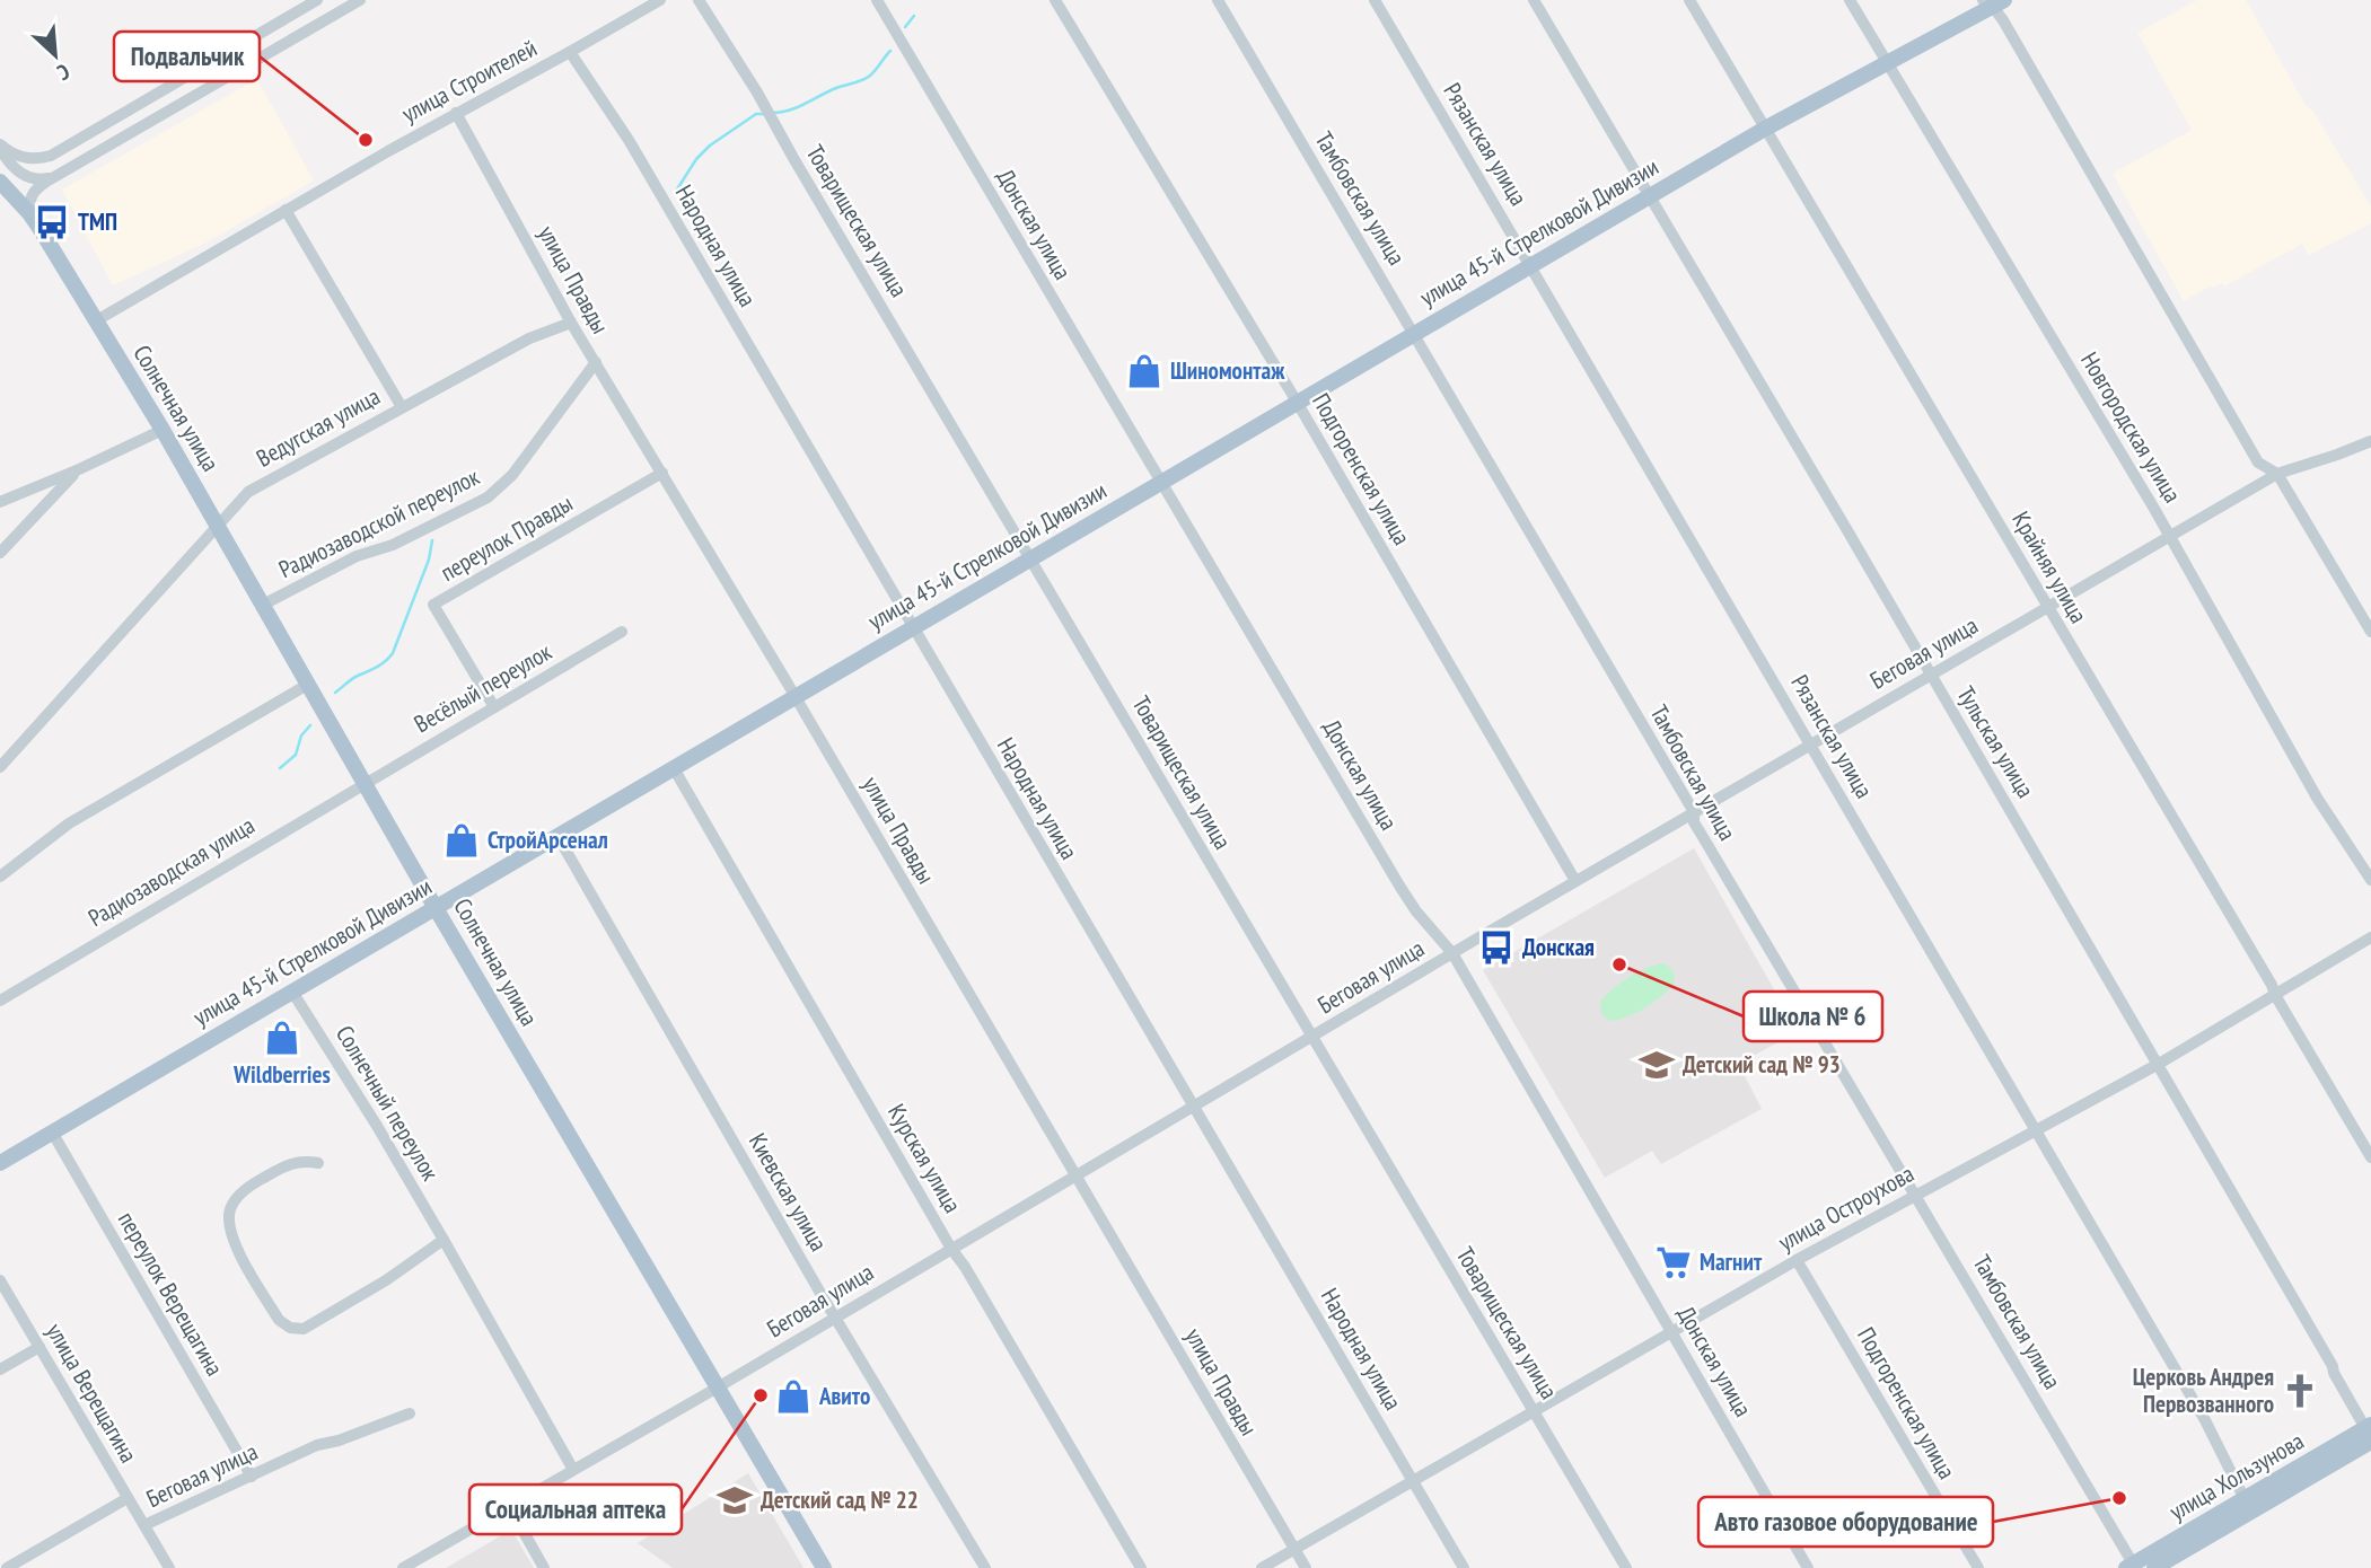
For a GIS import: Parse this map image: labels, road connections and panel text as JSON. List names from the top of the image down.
{
  "streets": {
    "main road": ["улица 45-й Стрелковой Дивизии", "Солнечная улица", "улица Хользунова"],
    "street": [
      "улица Строителей",
      "Рязанская улица",
      "Тамбовская улица",
      "Товарищеская улица",
      "Донская улица",
      "Народная улица",
      "улица Правды",
      "Ведугская улица",
      "Новгородская улица",
      "Подгоренская улица",
      "Радиозаводской переулок",
      "переулок Правды",
      "Крайняя улица",
      "Беговая улица",
      "Весёлый переулок",
      "Тульская улица",
      "Радиозаводская улица",
      "Солнечный переулок",
      "Курская улица",
      "Киевская улица",
      "улица Остроухова",
      "переулок Верещагина",
      "улица Верещагина"
    ]
  },
  "crossings": [
    ["улица Строителей", "Народная улица"],
    ["улица Строителей", "улица Правды"],
    ["улица Строителей", "Солнечная улица"],
    ["Рязанская улица", "улица 45-й Стрелковой Дивизии"],
    ["Рязанская улица", "Беговая улица"],
    ["Рязанская улица", "улица Остроухова"],
    ["Рязанская улица", "улица Хользунова"],
    ["Тамбовская улица", "улица 45-й Стрелковой Дивизии"],
    ["Тамбовская улица", "Беговая улица"],
    ["Тамбовская улица", "улица Остроухова"],
    ["Тамбовская улица", "улица Хользунова"],
    ["Товарищеская улица", "улица 45-й Стрелковой Дивизии"],
    ["Товарищеская улица", "Беговая улица"],
    ["Товарищеская улица", "улица Остроухова"],
    ["Донская улица", "улица 45-й Стрелковой Дивизии"],
    ["Донская улица", "Беговая улица"],
    ["Донская улица", "улица Остроухова"],
    ["улица 45-й Стрелковой Дивизии", "Народная улица"],
    ["улица 45-й Стрелковой Дивизии", "улица Правды"],
    ["улица 45-й Стрелковой Дивизии", "Солнечная улица"],
    ["улица 45-й Стрелковой Дивизии", "Новгородская улица"],
    ["улица 45-й Стрелковой Дивизии", "Подгоренская улица"],
    ["улица 45-й Стрелковой Дивизии", "Крайняя улица"],
    ["улица 45-й Стрелковой Дивизии", "Тульская улица"],
    ["улица 45-й Стрелковой Дивизии", "Солнечный переулок"],
    ["улица 45-й Стрелковой Дивизии", "Курская улица"],
    ["улица 45-й Стрелковой Дивизии", "Киевская улица"],
    ["улица 45-й Стрелковой Дивизии", "переулок Верещагина"],
    ["Народная улица", "Беговая улица"],
    ["Народная улица", "улица Остроухова"],
    ["улица Правды", "Ведугская улица"],
    ["улица Правды", "Радиозаводской переулок"],
    ["улица Правды", "переулок Правды"],
    ["улица Правды", "Беговая улица"],
    ["улица Правды", "улица Остроухова"],
    ["Солнечная улица", "Ведугская улица"],
    ["Солнечная улица", "Радиозаводской переулок"],
    ["Солнечная улица", "Беговая улица"],
    ["Солнечная улица", "Весёлый переулок"],
    ["Солнечная улица", "Радиозаводская улица"],
    ["Новгородская улица", "Беговая улица"],
    ["Подгоренская улица", "Беговая улица"],
    ["Подгоренская улица", "улица Остроухова"],
    ["переулок Правды", "Весёлый переулок"],
    ["Крайняя улица", "Беговая улица"],
    ["Крайняя улица", "улица Остроухова"],
    ["Беговая улица", "Тульская улица"],
    ["Беговая улица", "Солнечный переулок"],
    ["Беговая улица", "Курская улица"],
    ["Беговая улица", "Киевская улица"],
    ["Беговая улица", "переулок Верещагина"],
    ["Беговая улица", "улица Верещагина"],
    ["Весёлый переулок", "Радиозаводская улица"],
    ["Тульская улица", "улица Остроухова"],
    ["Тульская улица", "улица Хользунова"]
  ],
  "places": {
    "other": [
      "Подвальчик",
      "Школа № 6",
      "Социальная аптека",
      "Авто газовое оборудование"
    ],
    "bus stop": ["ТМП", "Донская"],
    "shop": [
      "Шиномонтаж",
      "СтройАрсенал",
      "Wildberries",
      "Авито"
    ],
    "school or university": ["Детский сад № 93", "Детский сад № 22"],
    "supermarket": ["Магнит"],
    "church": ["Церковь Андрея Первозванного"]
  },
  "north": "bottom right"
}
